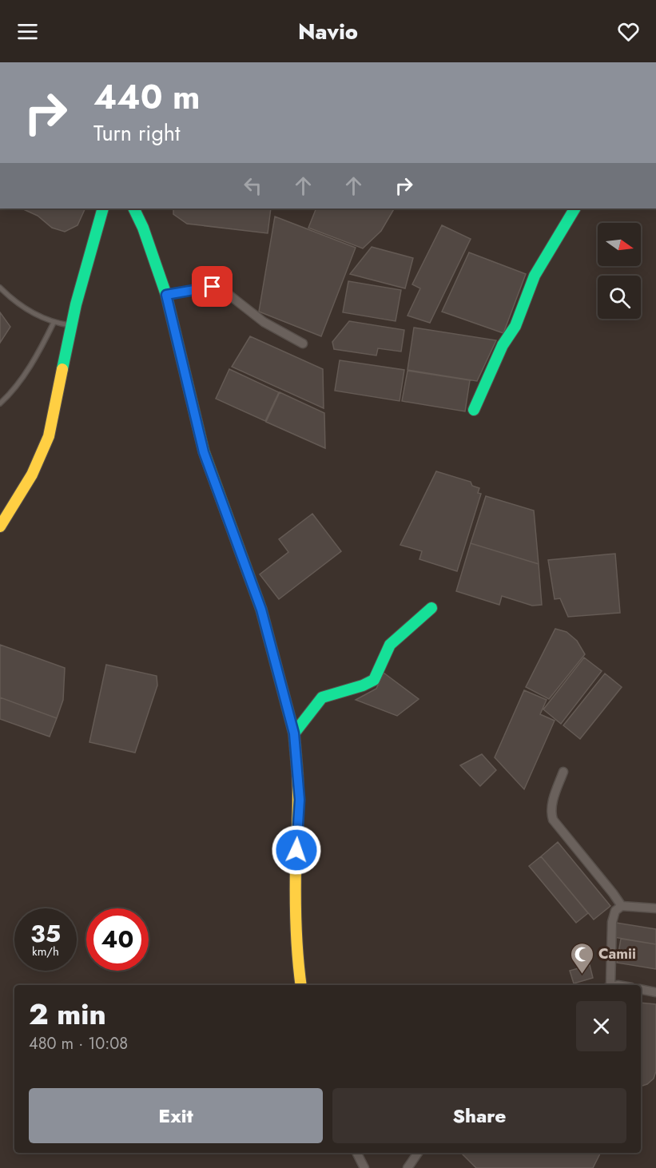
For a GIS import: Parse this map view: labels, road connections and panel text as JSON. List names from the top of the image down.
{
  "places": {
    "mosque": ["Camii"]
  },
  "north": "right",
  "page": {
    "header": "Navio",
    "turn": ["440 m", "Turn right"],
    "speed": "35 km/h",
    "limit": "40",
    "heading": ["2 min", "480 m · 10:08"],
    "buttons": ["Exit", "Share"]
  }
}
